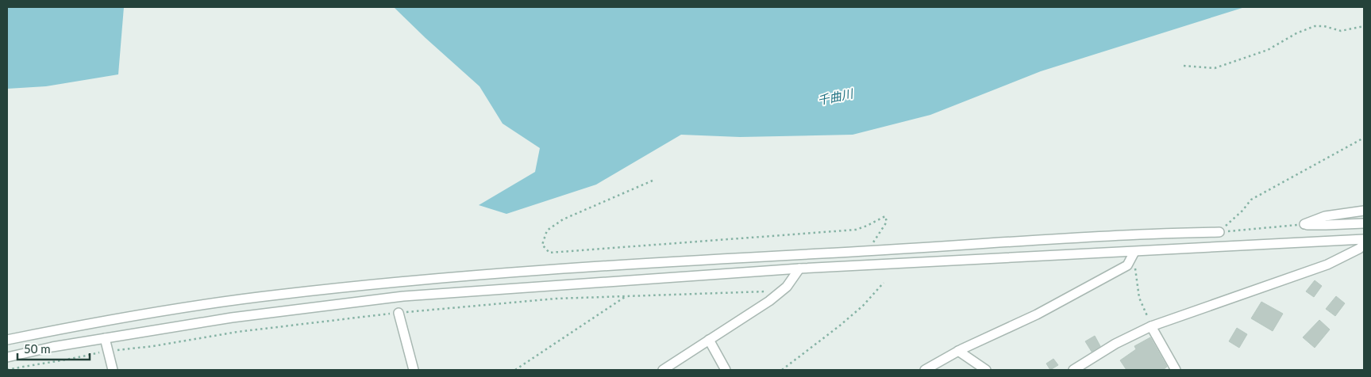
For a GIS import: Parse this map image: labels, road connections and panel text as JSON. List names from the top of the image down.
{
  "water": ["千曲川"],
  "scale_bar": "50 m"
}
